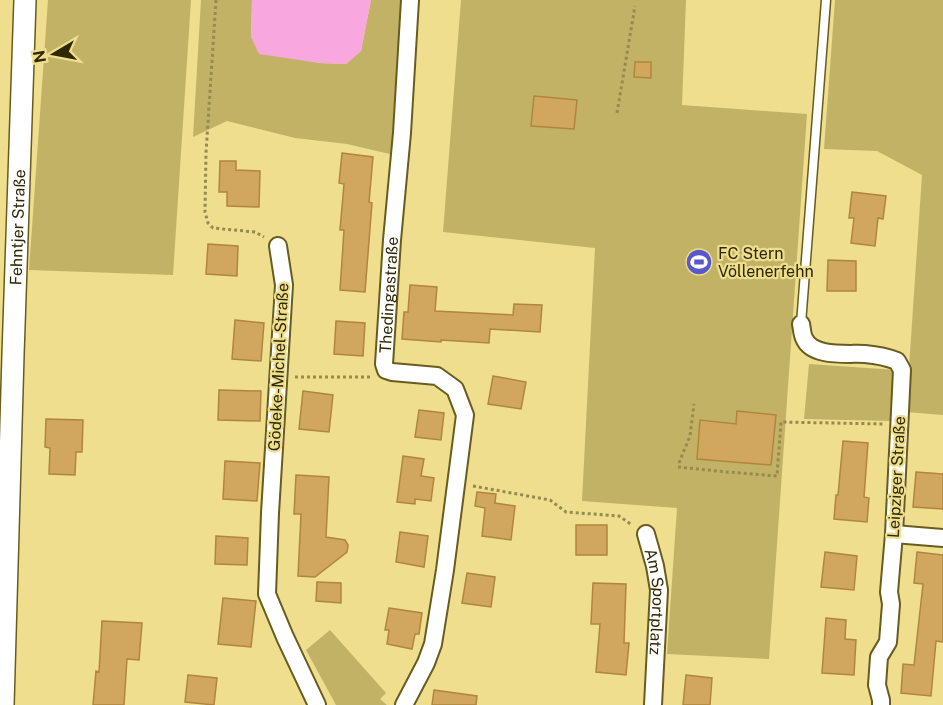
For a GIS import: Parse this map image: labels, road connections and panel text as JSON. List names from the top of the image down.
{
  "streets": {
    "street": [
      "Fehntjer Straße",
      "Thedingastraße",
      "Gödeke-Michel-Straße",
      "Leipziger Straße",
      "Am Sportplatz"
    ]
  },
  "places": {
    "sports": ["FC Stern Völlenerfehn"]
  },
  "north": "left"
}
